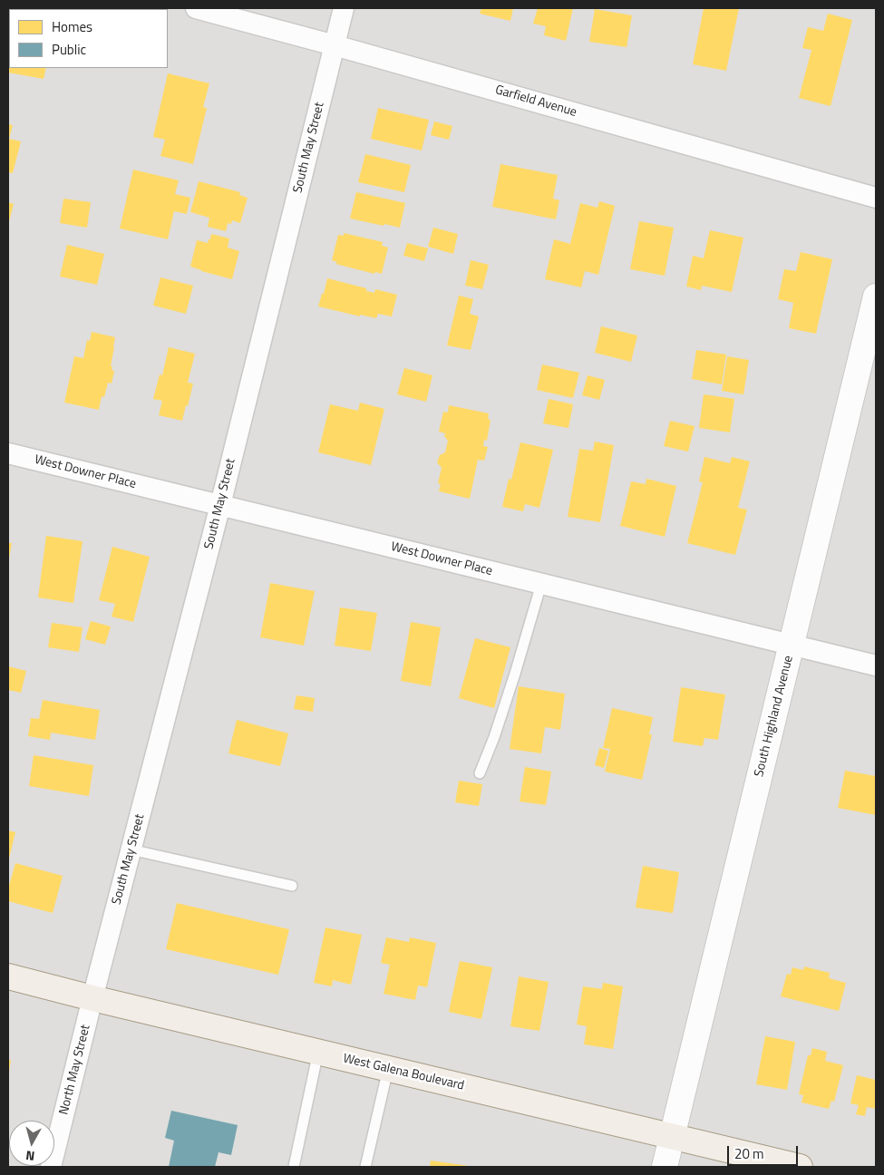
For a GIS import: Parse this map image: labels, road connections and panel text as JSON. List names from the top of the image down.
{
  "streets": {
    "main road": ["West Galena Boulevard"],
    "street": [
      "Garfield Avenue",
      "South May Street",
      "West Downer Place",
      "South Highland Avenue",
      "North May Street"
    ]
  },
  "crossings": [
    ["Garfield Avenue", "South May Street"],
    ["South May Street", "West Downer Place"],
    ["South May Street", "North May Street"],
    ["South May Street", "West Galena Boulevard"],
    ["West Downer Place", "South Highland Avenue"],
    ["South Highland Avenue", "West Galena Boulevard"],
    ["North May Street", "West Galena Boulevard"]
  ],
  "legend": ["Homes", "Public"],
  "scale_bar": "20 m",
  "north": "bottom"
}
